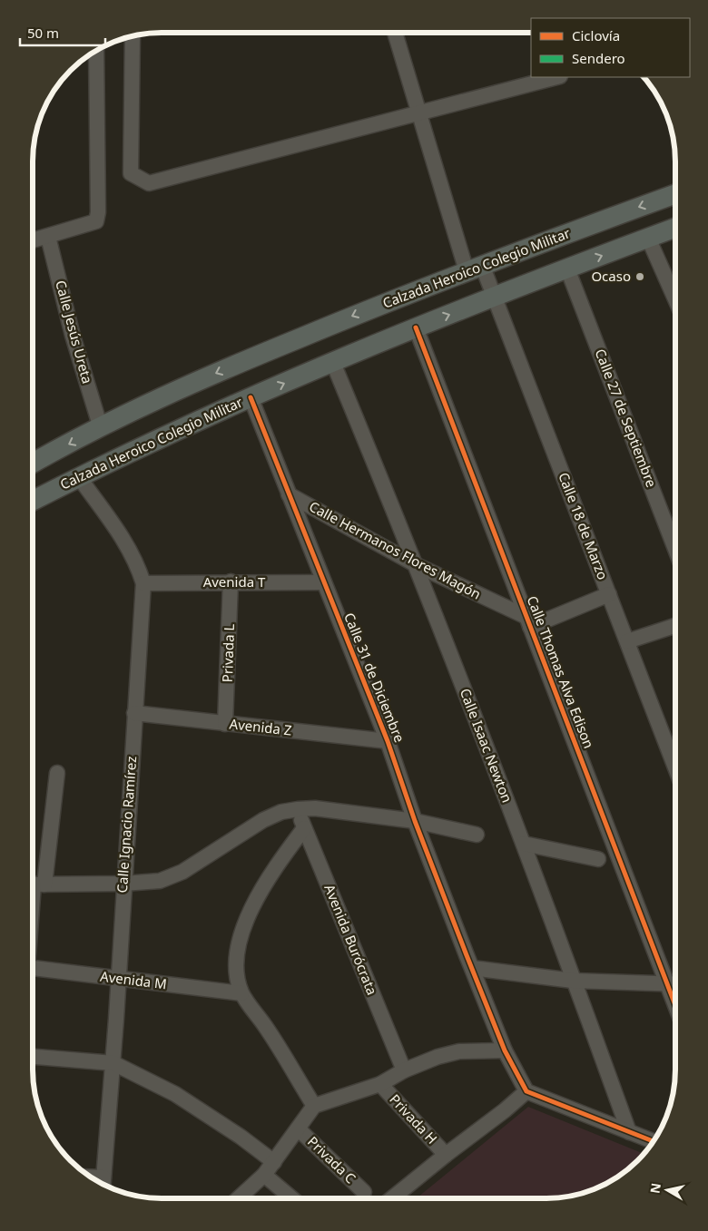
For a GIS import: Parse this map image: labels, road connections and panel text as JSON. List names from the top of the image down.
{
  "streets": {
    "main road": ["Calzada Heroico Colegio Militar"],
    "street": [
      "Calle Jesús Ureta",
      "Calle 27 de Septiembre",
      "Calle 18 de Marzo",
      "Calle Hermanos Flores Magón",
      "Avenida T",
      "Privada L",
      "Calle Thomas Alva Edison",
      "Calle 31 de Diciembre",
      "Avenida Z",
      "Calle Isaac Newton",
      "Calle Ignacio Ramírez",
      "Avenida Burócrata",
      "Avenida M",
      "Privada H",
      "Privada C"
    ]
  },
  "crossings": [
    ["Calzada Heroico Colegio Militar", "Calle Jesús Ureta"],
    ["Calzada Heroico Colegio Militar", "Calle 27 de Septiembre"],
    ["Calzada Heroico Colegio Militar", "Calle 18 de Marzo"],
    ["Calzada Heroico Colegio Militar", "Calle Thomas Alva Edison"],
    ["Calzada Heroico Colegio Militar", "Calle 31 de Diciembre"],
    ["Calzada Heroico Colegio Militar", "Calle Isaac Newton"],
    ["Calzada Heroico Colegio Militar", "Calle Ignacio Ramírez"],
    ["Calle Hermanos Flores Magón", "Calle Thomas Alva Edison"],
    ["Calle Hermanos Flores Magón", "Calle 31 de Diciembre"],
    ["Calle Hermanos Flores Magón", "Calle Isaac Newton"],
    ["Avenida T", "Privada L"],
    ["Avenida T", "Calle 31 de Diciembre"],
    ["Avenida T", "Calle Ignacio Ramírez"],
    ["Privada L", "Avenida Z"],
    ["Calle 31 de Diciembre", "Avenida Z"],
    ["Avenida Z", "Calle Ignacio Ramírez"],
    ["Calle Ignacio Ramírez", "Avenida M"]
  ],
  "places": ["Ocaso"],
  "legend": ["Ciclovía", "Sendero"],
  "scale_bar": "50 m",
  "north": "left"
}
